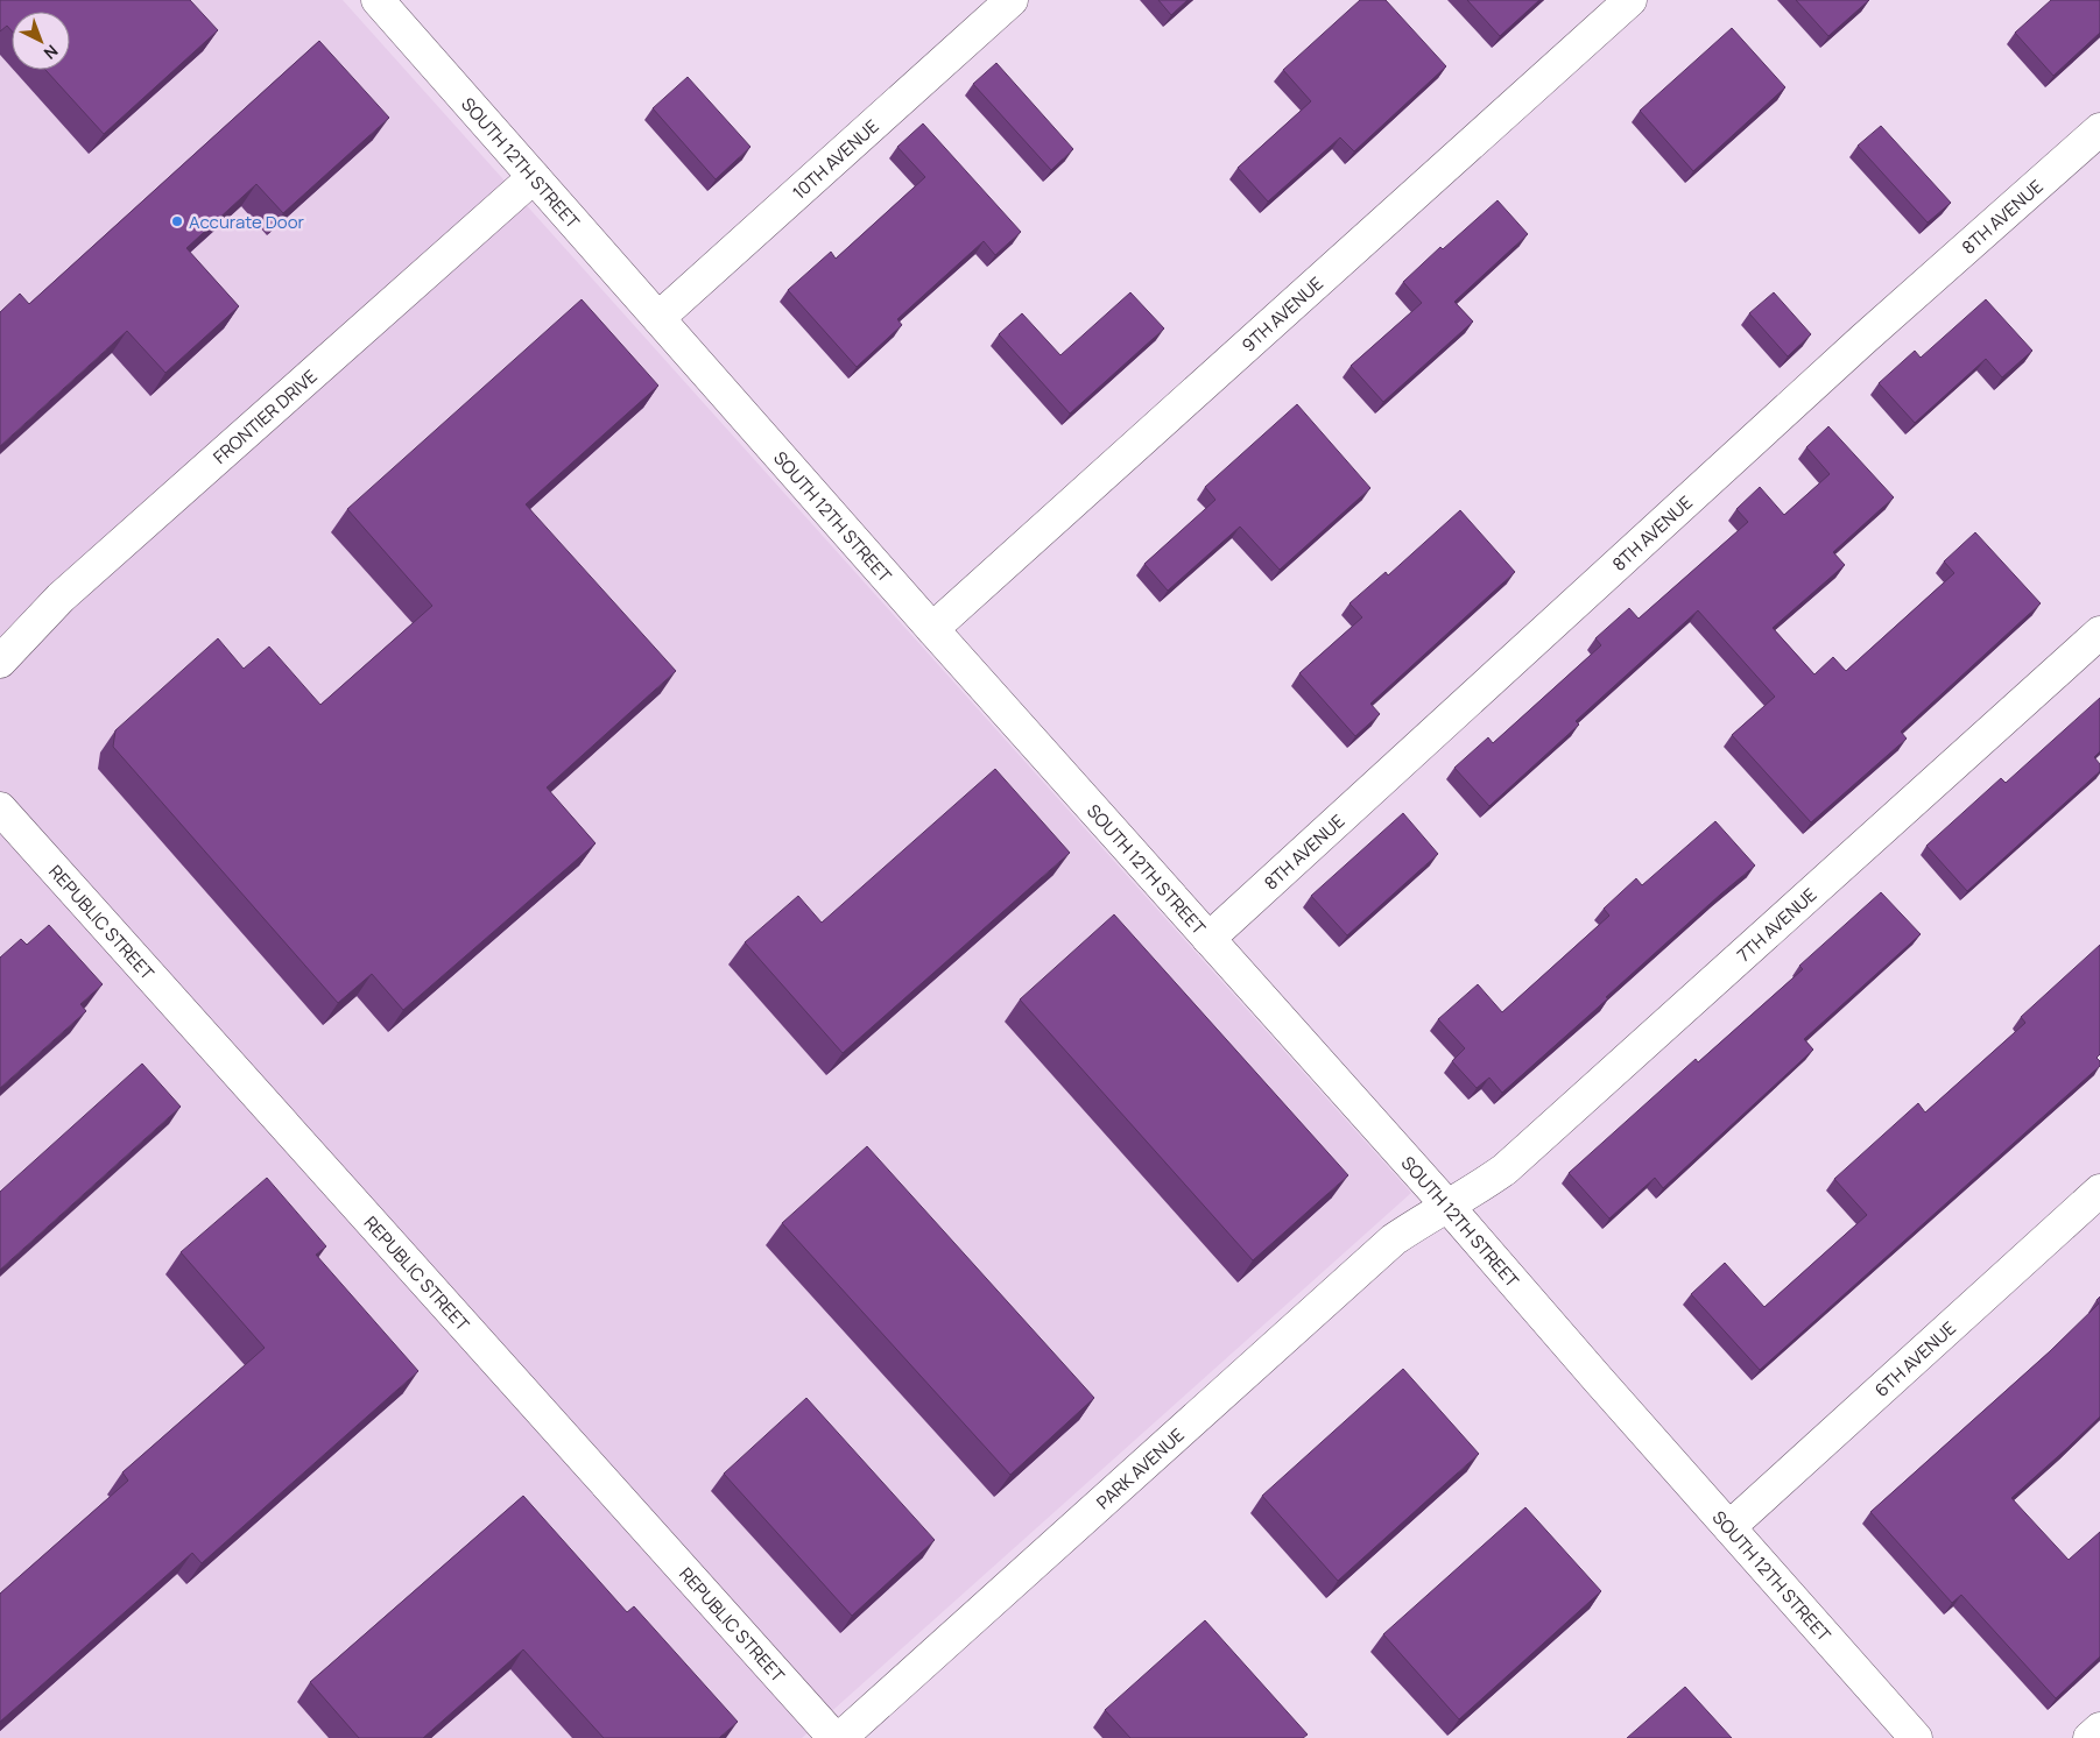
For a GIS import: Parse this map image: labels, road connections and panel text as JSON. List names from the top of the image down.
{
  "streets": {
    "street": [
      "10TH AVENUE",
      "SOUTH 12TH STREET",
      "8TH AVENUE",
      "9TH AVENUE",
      "FRONTIER DRIVE",
      "REPUBLIC STREET",
      "7TH AVENUE",
      "6TH AVENUE",
      "PARK AVENUE"
    ]
  },
  "crossings": [
    ["10TH AVENUE", "SOUTH 12TH STREET"],
    ["SOUTH 12TH STREET", "8TH AVENUE"],
    ["SOUTH 12TH STREET", "9TH AVENUE"],
    ["SOUTH 12TH STREET", "FRONTIER DRIVE"],
    ["SOUTH 12TH STREET", "7TH AVENUE"],
    ["SOUTH 12TH STREET", "6TH AVENUE"],
    ["SOUTH 12TH STREET", "PARK AVENUE"],
    ["7TH AVENUE", "PARK AVENUE"]
  ],
  "places": ["Accurate Door"],
  "north": "bottom right"
}
